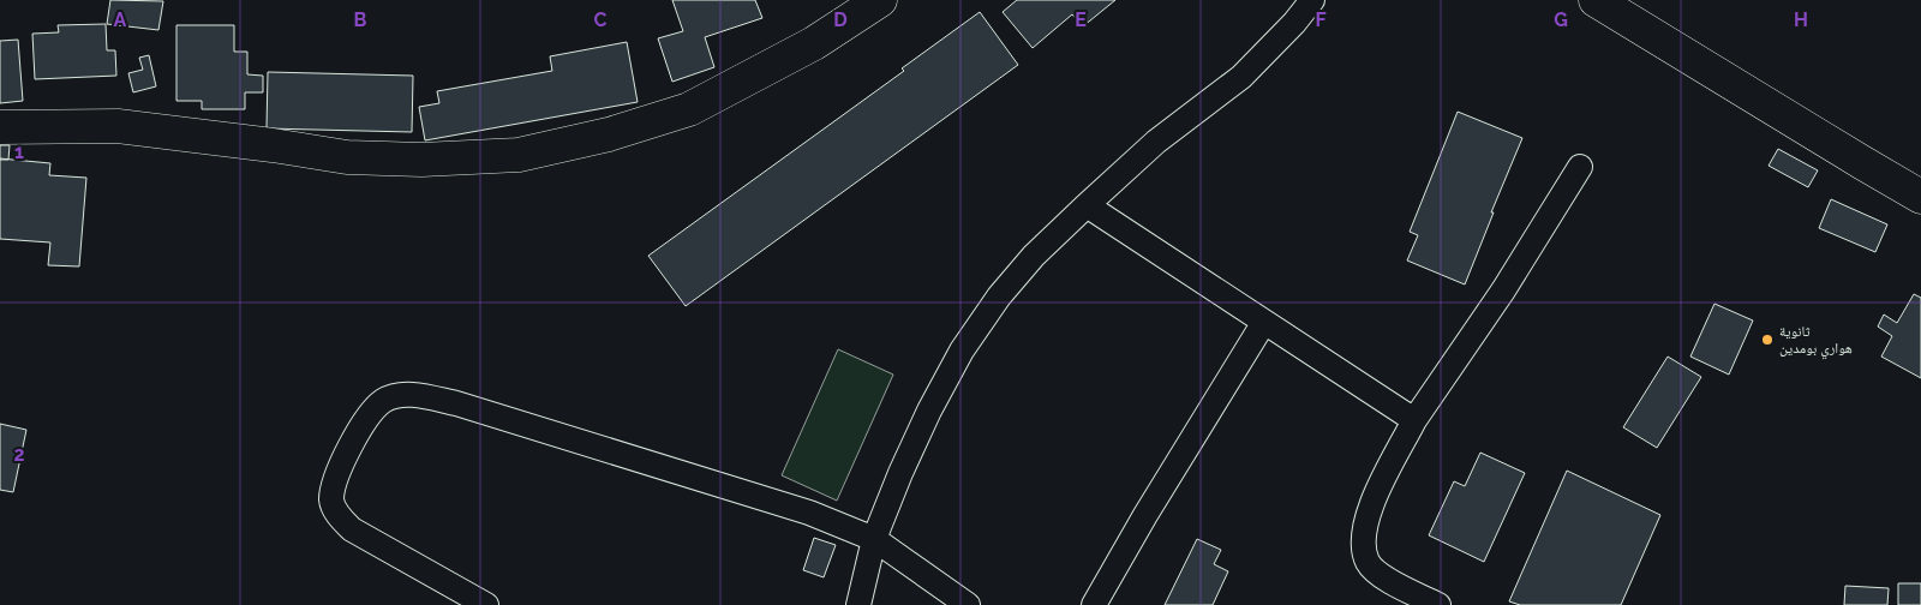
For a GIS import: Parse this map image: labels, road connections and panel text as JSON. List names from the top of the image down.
{
  "places": ["ثانوية هواري بومدين"],
  "grid": {
    "columns": [
      "A",
      "B",
      "C",
      "D",
      "E",
      "F",
      "G",
      "H"
    ],
    "rows": ["1", "2"]
  }
}
